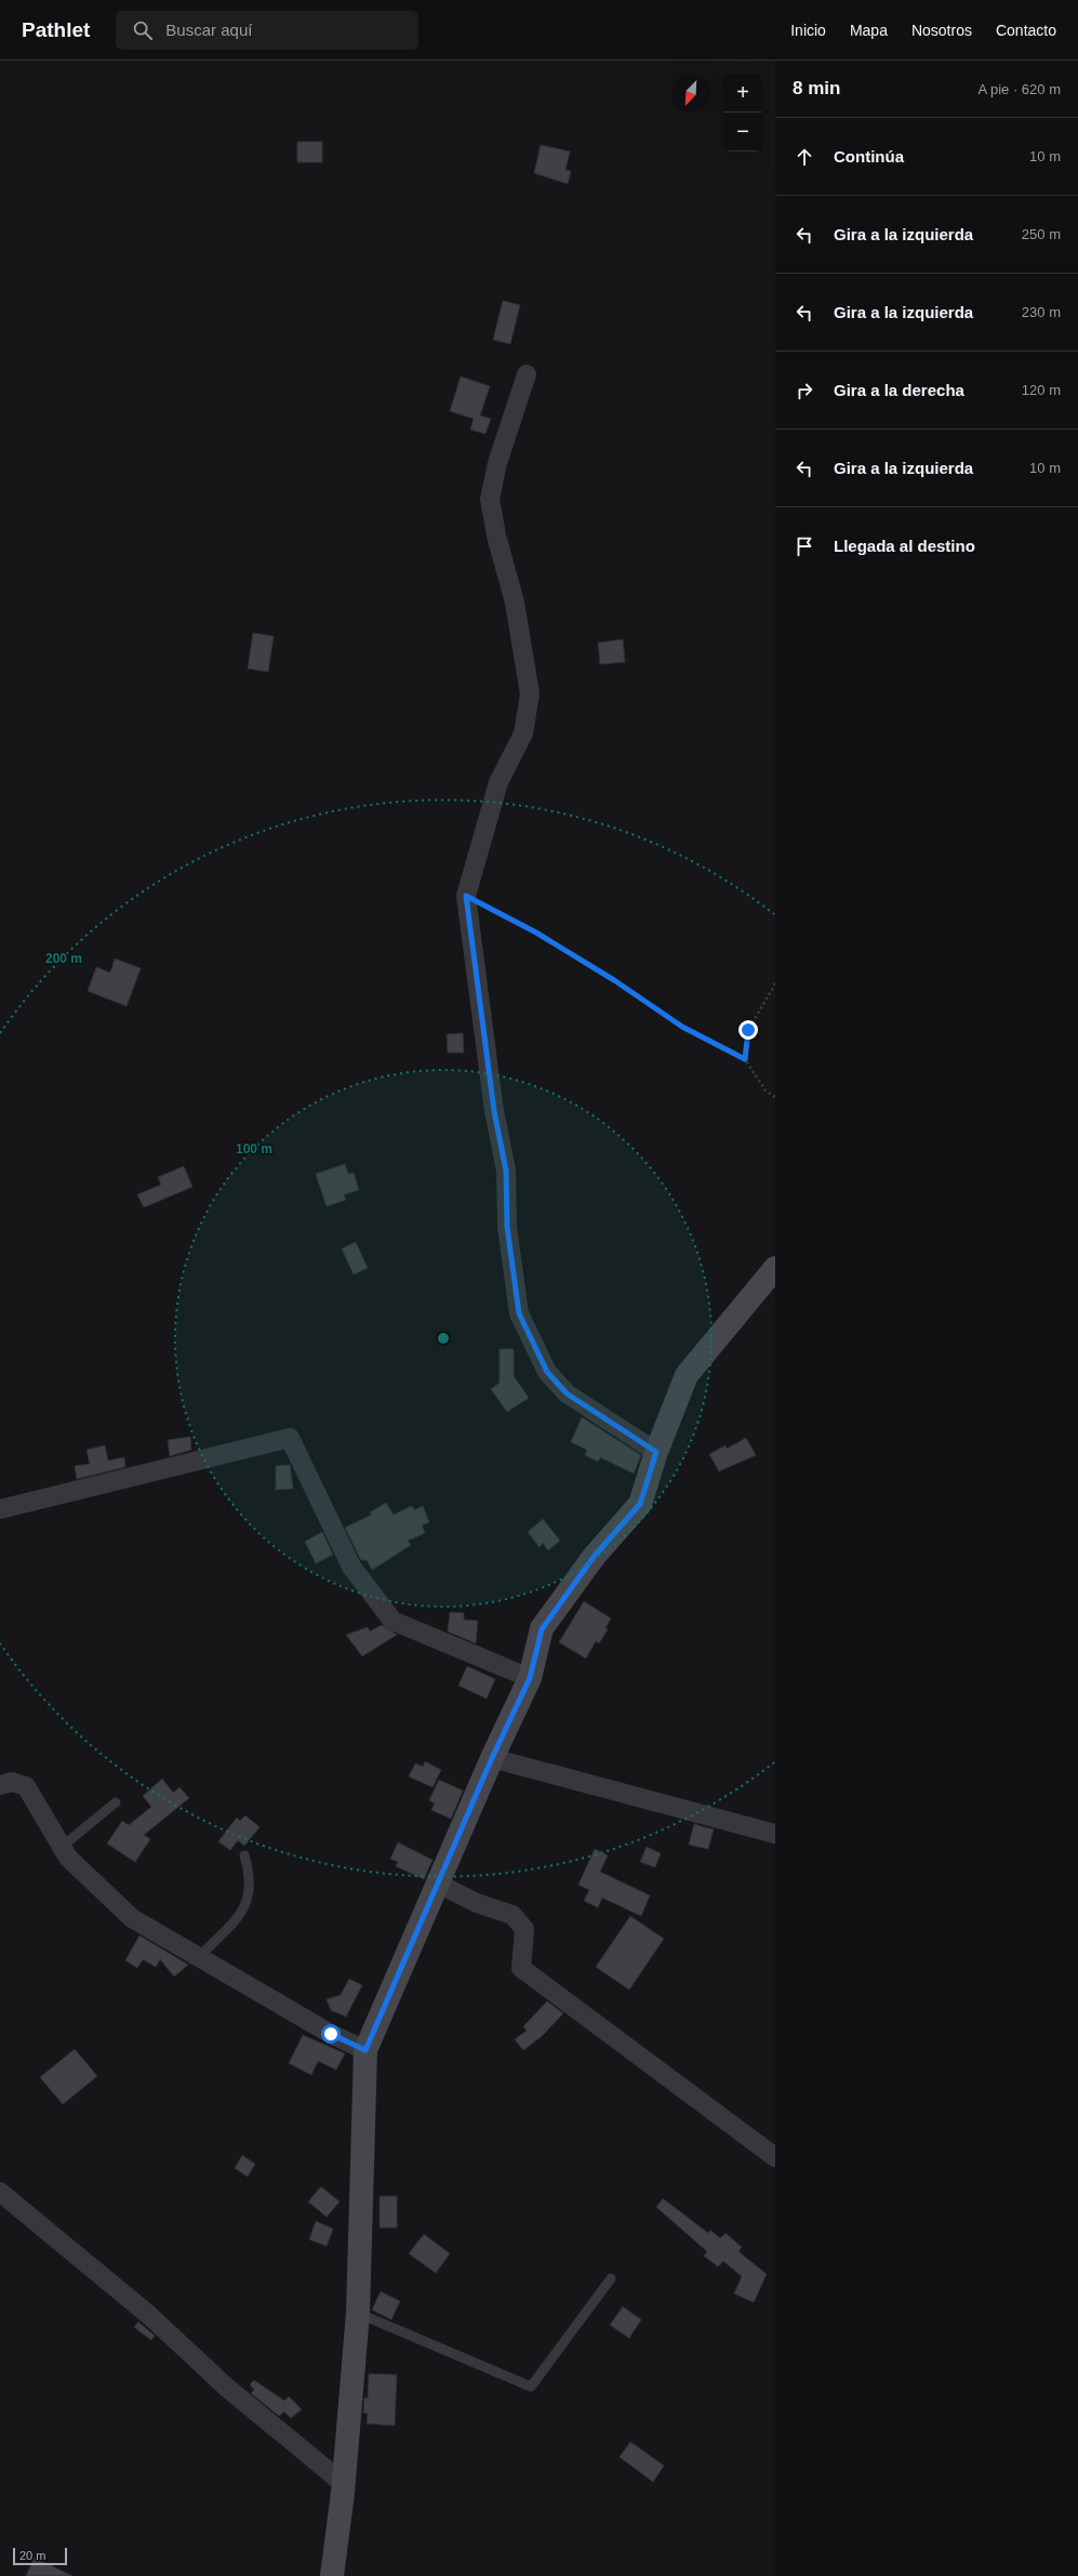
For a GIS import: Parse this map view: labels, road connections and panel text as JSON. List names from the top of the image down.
{
  "scale_bar": "20 m",
  "north": "bottom left",
  "page": {
    "header": "Pathlet",
    "search": "Buscar aquí",
    "nav": [
      "Inicio",
      "Mapa",
      "Nosotros",
      "Contacto"
    ],
    "heading": ["8 min", "A pie · 620 m"],
    "map_buttons": ["+", "−"],
    "list": [
      ["Continúa", "10 m"],
      ["Gira a la izquierda", "250 m"],
      ["Gira a la izquierda", "230 m"],
      ["Gira a la derecha", "120 m"],
      ["Gira a la izquierda", "10 m"],
      "Llegada al destino"
    ],
    "scale": "20 m"
  },
  "rings": ["200 m", "100 m"]
}
